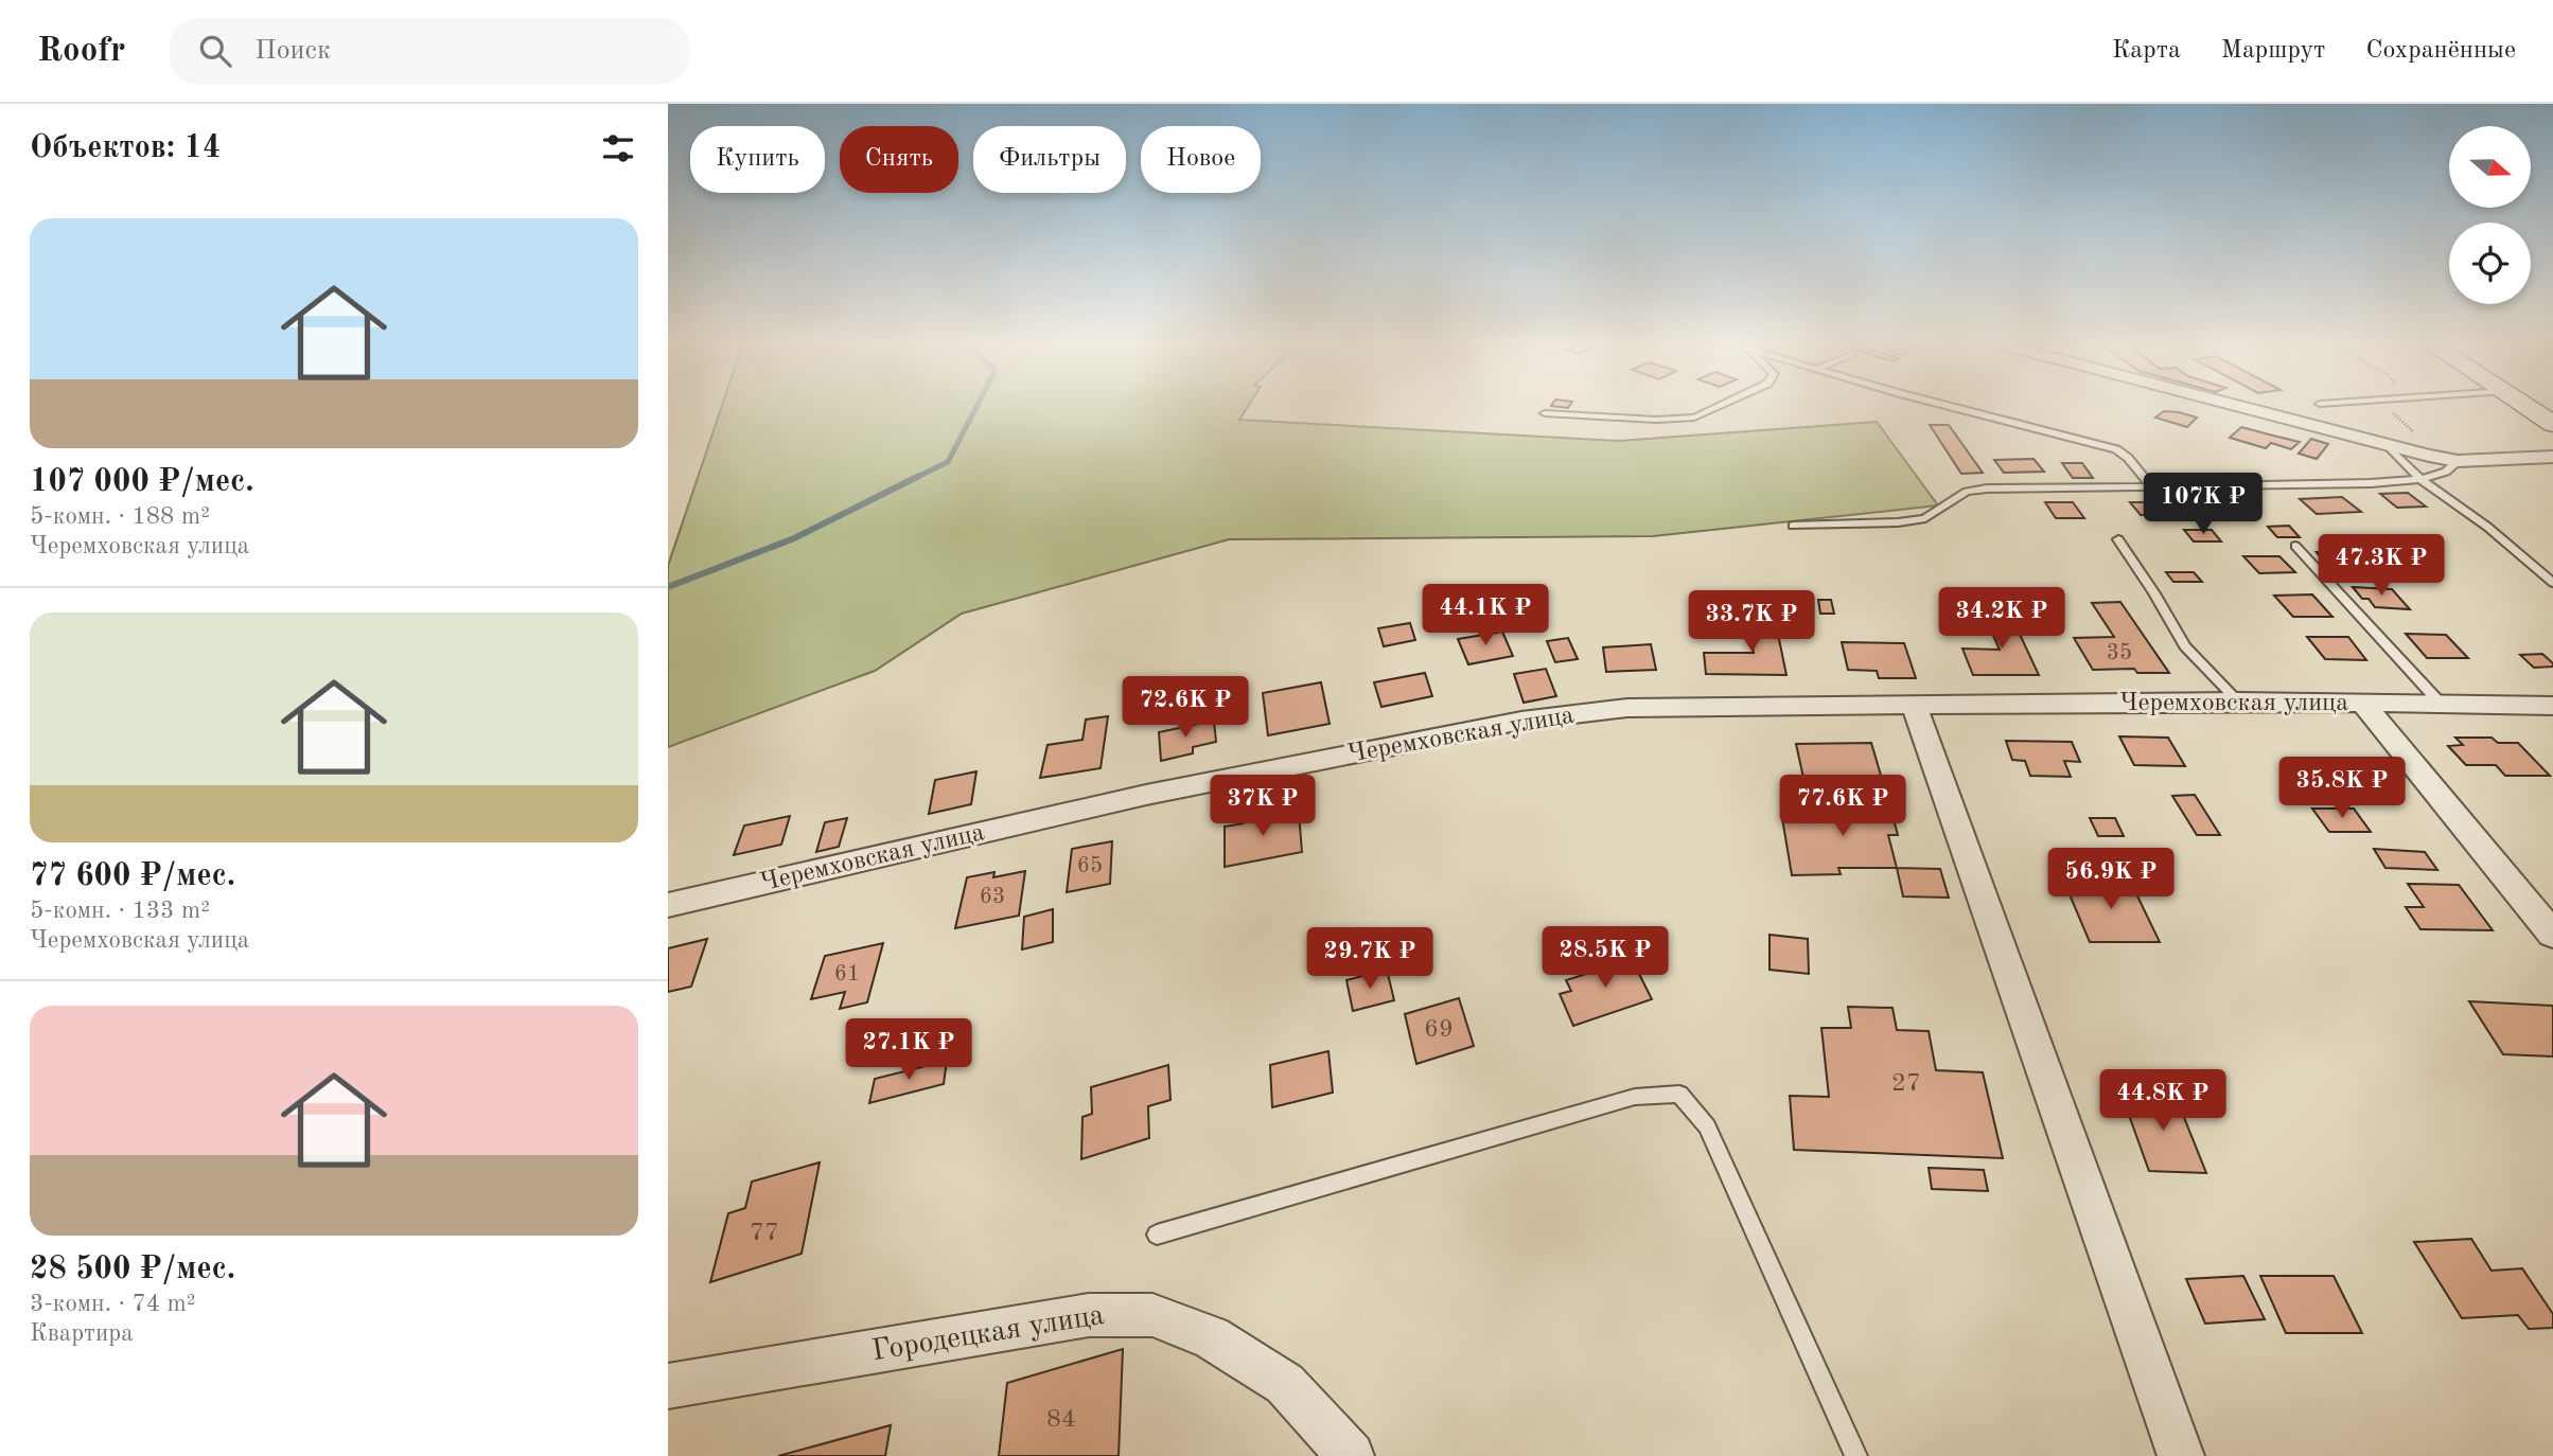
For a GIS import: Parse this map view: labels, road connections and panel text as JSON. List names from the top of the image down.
{
  "streets": {
    "street": ["Черемховская улица", "Городецкая улица"]
  },
  "house_numbers": [
    "35",
    "65",
    "63",
    "61",
    "69",
    "27",
    "77",
    "84"
  ],
  "north": "right",
  "page": {
    "header": "Roofr",
    "search": "Поиск",
    "nav": ["Карта", "Маршрут", "Сохранённые"],
    "heading": "Объектов: 14",
    "chip": [
      "Купить",
      "Снять",
      "Фильтры",
      "Новое"
    ],
    "list": [
      {
        "name": "107 000 ₽/мес.",
        "note": "5-комн. · 188 m² · Черемховская улица"
      },
      {
        "name": "77 600 ₽/мес.",
        "note": "5-комн. · 133 m² · Черемховская улица"
      },
      {
        "name": "28 500 ₽/мес.",
        "note": "3-комн. · 74 m² · Квартира"
      }
    ],
    "price": [
      "107K ₽",
      "47.3K ₽",
      "44.1K ₽",
      "34.2K ₽",
      "33.7K ₽",
      "72.6K ₽",
      "35.8K ₽",
      "37K ₽",
      "77.6K ₽",
      "56.9K ₽",
      "28.5K ₽",
      "29.7K ₽",
      "27.1K ₽",
      "44.8K ₽"
    ]
  }
}
